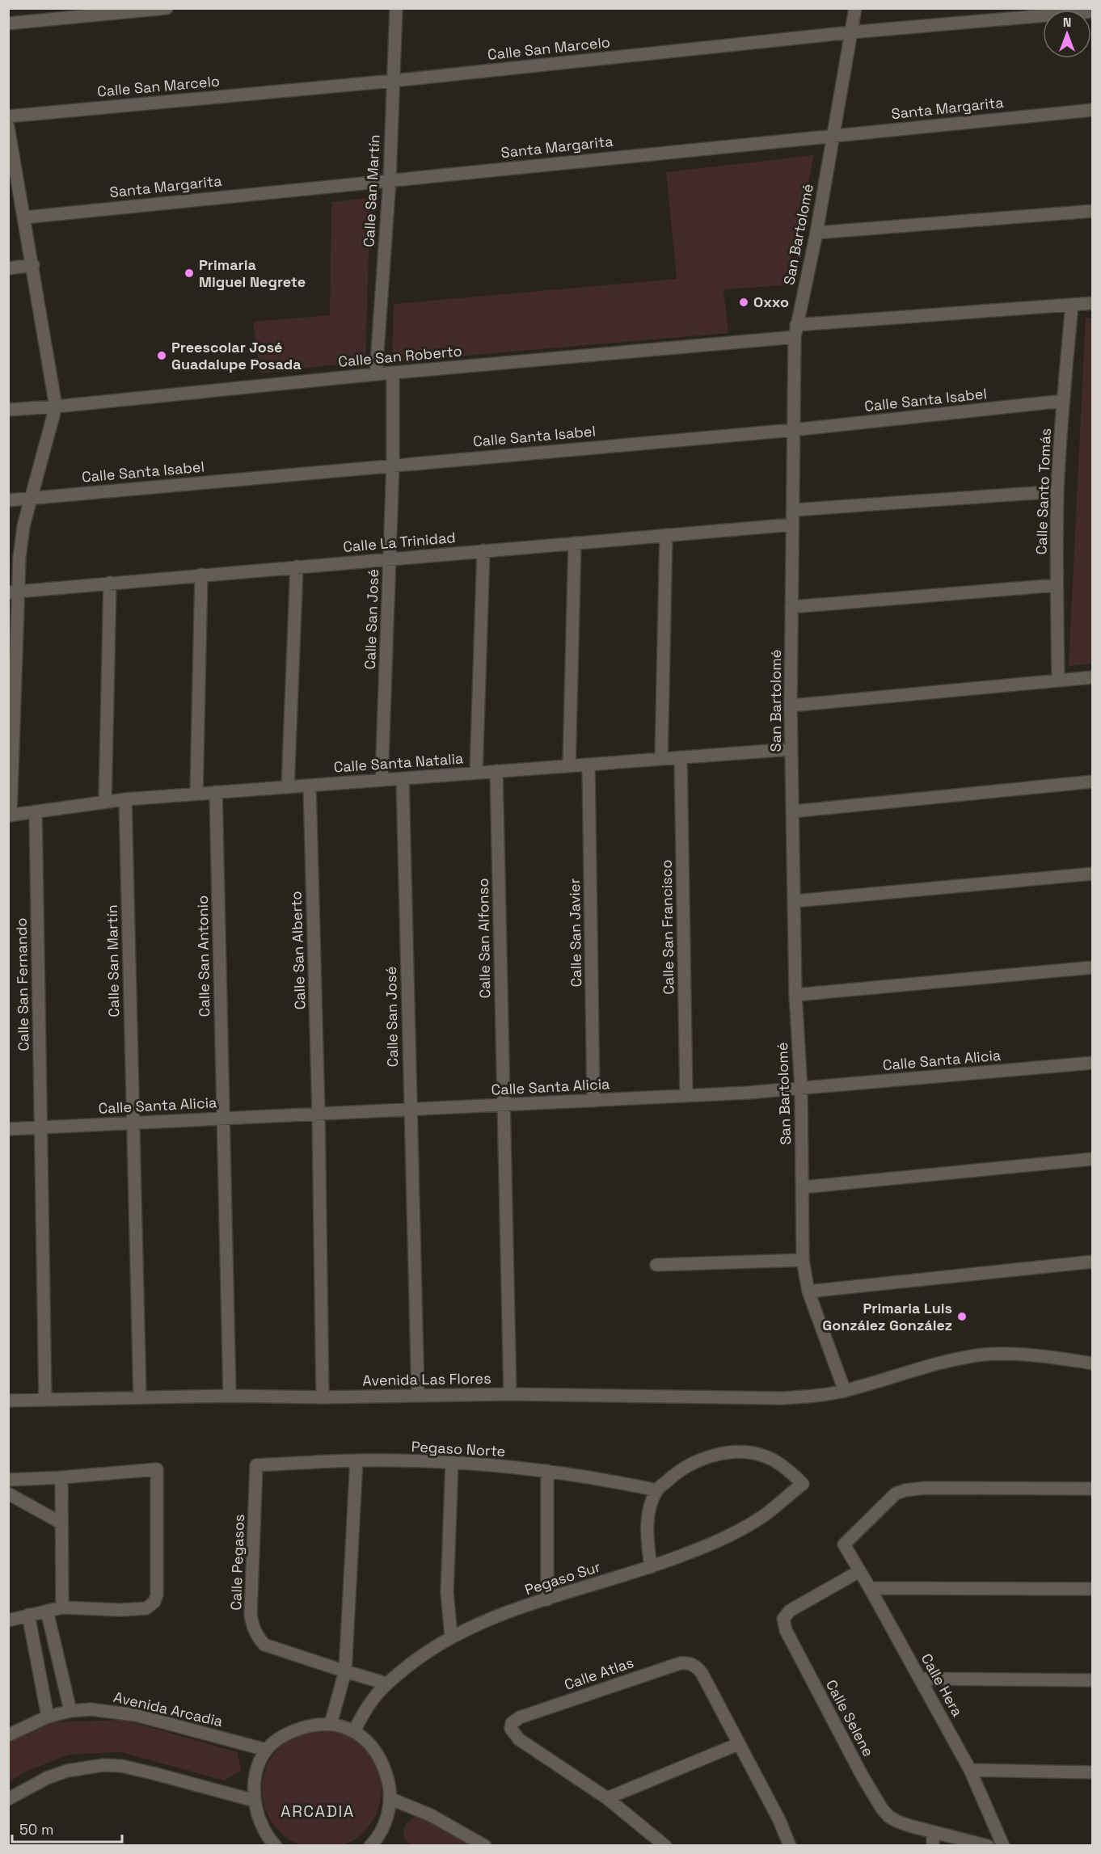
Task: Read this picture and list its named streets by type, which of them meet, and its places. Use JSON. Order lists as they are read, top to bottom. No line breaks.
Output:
{"streets":{"street":["Calle San Marcelo","Santa Margarita","Calle San Martín","San Bartolomé","Calle San Roberto","Calle Santa Isabel","Calle Santo Tomás","Calle La Trinidad","Calle San José","Calle Santa Natalia","Calle San Francisco","Calle San Javier","Calle San Alfonso","Calle San Alberto","Calle San Antonio","Calle San Fernando","Calle Santa Alicia","Avenida Las Flores","Pegaso Norte","Calle Pegasos","Pegaso Sur","Calle Atlas","Calle Hera","Avenida Arcadia","Calle Selene"]},"crossings":[["Calle San Marcelo","Calle San Martín"],["Calle San Marcelo","San Bartolomé"],["Santa Margarita","Calle San Martín"],["Santa Margarita","San Bartolomé"],["Calle San Martín","Calle San Roberto"],["Calle San Martín","Calle Santa Natalia"],["Calle San Martín","Calle Santa Alicia"],["Calle San Martín","Avenida Las Flores"],["San Bartolomé","Calle San Roberto"],["San Bartolomé","Calle Santa Isabel"],["San Bartolomé","Calle La Trinidad"],["San Bartolomé","Calle Santa Natalia"],["San Bartolomé","Calle Santa Alicia"],["San Bartolomé","Avenida Las Flores"],["Calle San Roberto","Calle Santo Tomás"],["Calle San Roberto","Calle San José"],["Calle Santa Isabel","Calle Santo Tomás"],["Calle Santa Isabel","Calle San José"],["Calle La Trinidad","Calle San José"],["Calle San José","Calle Santa Natalia"],["Calle San José","Calle Santa Alicia"],["Calle San José","Avenida Las Flores"],["Calle Santa Natalia","Calle San Francisco"],["Calle Santa Natalia","Calle San Javier"],["Calle Santa Natalia","Calle San Alfonso"],["Calle Santa Natalia","Calle San Alberto"],["Calle Santa Natalia","Calle San Antonio"],["Calle Santa Natalia","Calle San Fernando"],["Calle San Francisco","Calle Santa Alicia"],["Calle San Javier","Calle Santa Alicia"],["Calle San Alfonso","Calle Santa Alicia"],["Calle San Alfonso","Avenida Las Flores"],["Calle San Alberto","Calle Santa Alicia"],["Calle San Alberto","Avenida Las Flores"],["Calle San Antonio","Calle Santa Alicia"],["Calle San Antonio","Avenida Las Flores"],["Calle San Fernando","Calle Santa Alicia"],["Calle San Fernando","Avenida Las Flores"],["Pegaso Norte","Calle Pegasos"],["Pegaso Norte","Pegaso Sur"],["Calle Pegasos","Pegaso Sur"],["Calle Hera","Calle Selene"]],"districts":["ARCADIA"],"places":["Primaria Miguel Negrete","Oxxo","Preescolar José Guadalupe Posada","Primaria Luis González González"],"scale_bar":"50 m","north":"top"}
